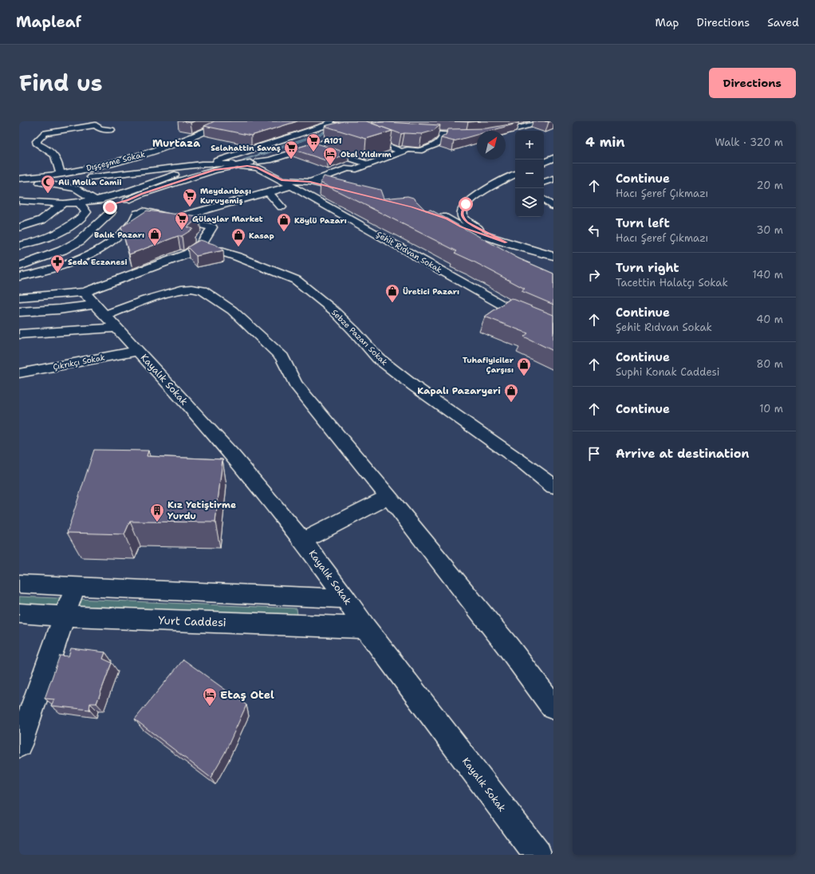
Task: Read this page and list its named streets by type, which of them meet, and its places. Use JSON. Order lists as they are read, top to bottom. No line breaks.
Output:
{"streets":{"street":["Dışçeşme Sokak","Şehit Rıdvan Sokak","Sebze Pazarı Sokak","Çıkrıkçı Sokak","Kayalık Sokak","Yurt Caddesi"]},"crossings":[["Çıkrıkçı Sokak","Kayalık Sokak"],["Kayalık Sokak","Yurt Caddesi"]],"districts":["Murtaza"],"places":{"supermarket":["A101","Selahattin Savaş","Meydanbaşı Kuruyemiş","Gülaylar Market"],"hotel":["Otel Yıldırım","Etaş Otel"],"mosque":["Ali Molla Camii"],"shop":["Köylü Pazarı","Balık Pazarı","Kasap","Üretici Pazarı","Tuhafiyiciler Çarşısı","Kapalı Pazaryeri"],"pharmacy":["Seda Eczanesi"],"building":["Kız Yetiştirme Yurdu"]},"north":"top right","page":{"header":"Mapleaf","nav":["Map","Directions","Saved"],"title":"Find us","buttons":"Directions","heading":["4 min","Walk · 320 m"],"map_buttons":["+","−"],"list":[["Continue","Hacı Şeref Çıkmazı","20 m"],["Turn left","Hacı Şeref Çıkmazı","30 m"],["Turn right","Tacettin Halatçı Sokak","140 m"],["Continue","Şehit Rıdvan Sokak","40 m"],["Continue","Suphi Konak Caddesi","80 m"],["Continue","10 m"],"Arrive at destination"]}}
